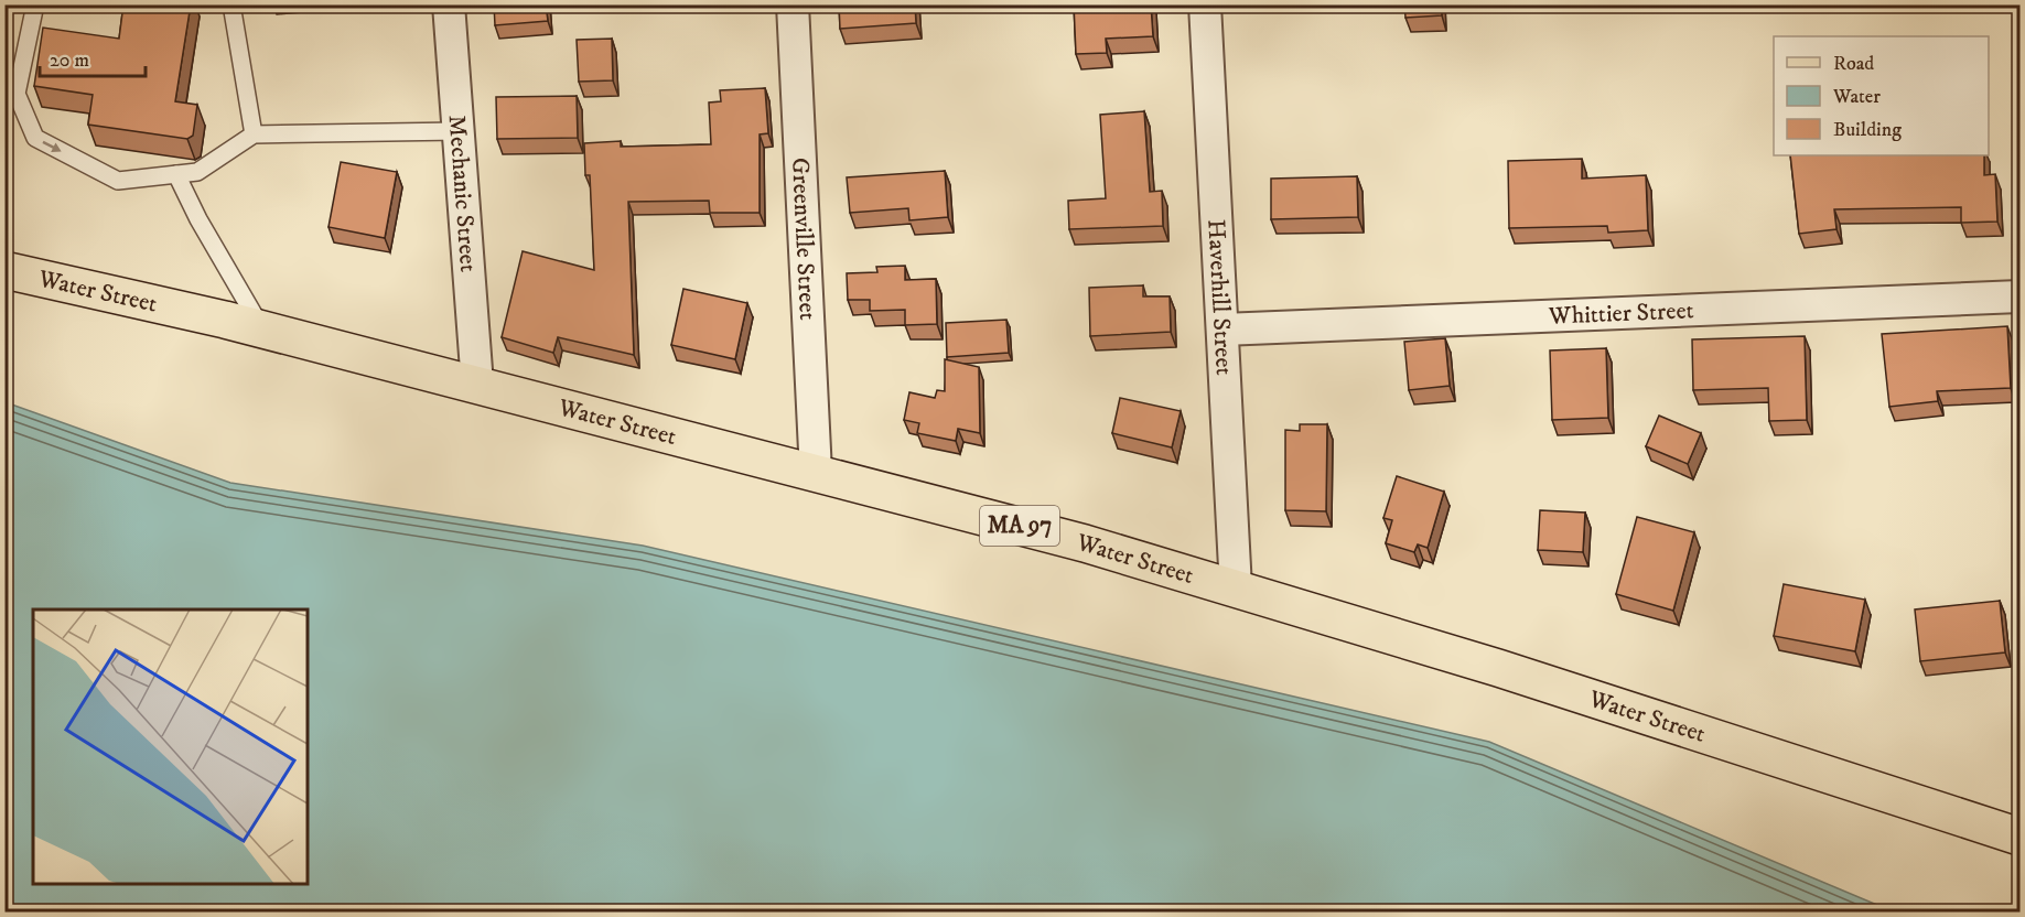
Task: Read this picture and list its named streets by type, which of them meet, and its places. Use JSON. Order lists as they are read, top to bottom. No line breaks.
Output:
{"streets":{"main road":["Water Street","MA 97"],"street":["Mechanic Street","Greenville Street","Haverhill Street","Whittier Street"]},"crossings":[["Mechanic Street","Water Street"],["Greenville Street","Water Street"],["Water Street","Haverhill Street"],["Haverhill Street","Whittier Street"]],"legend":["Road","Water","Building"],"scale_bar":"20 m"}
